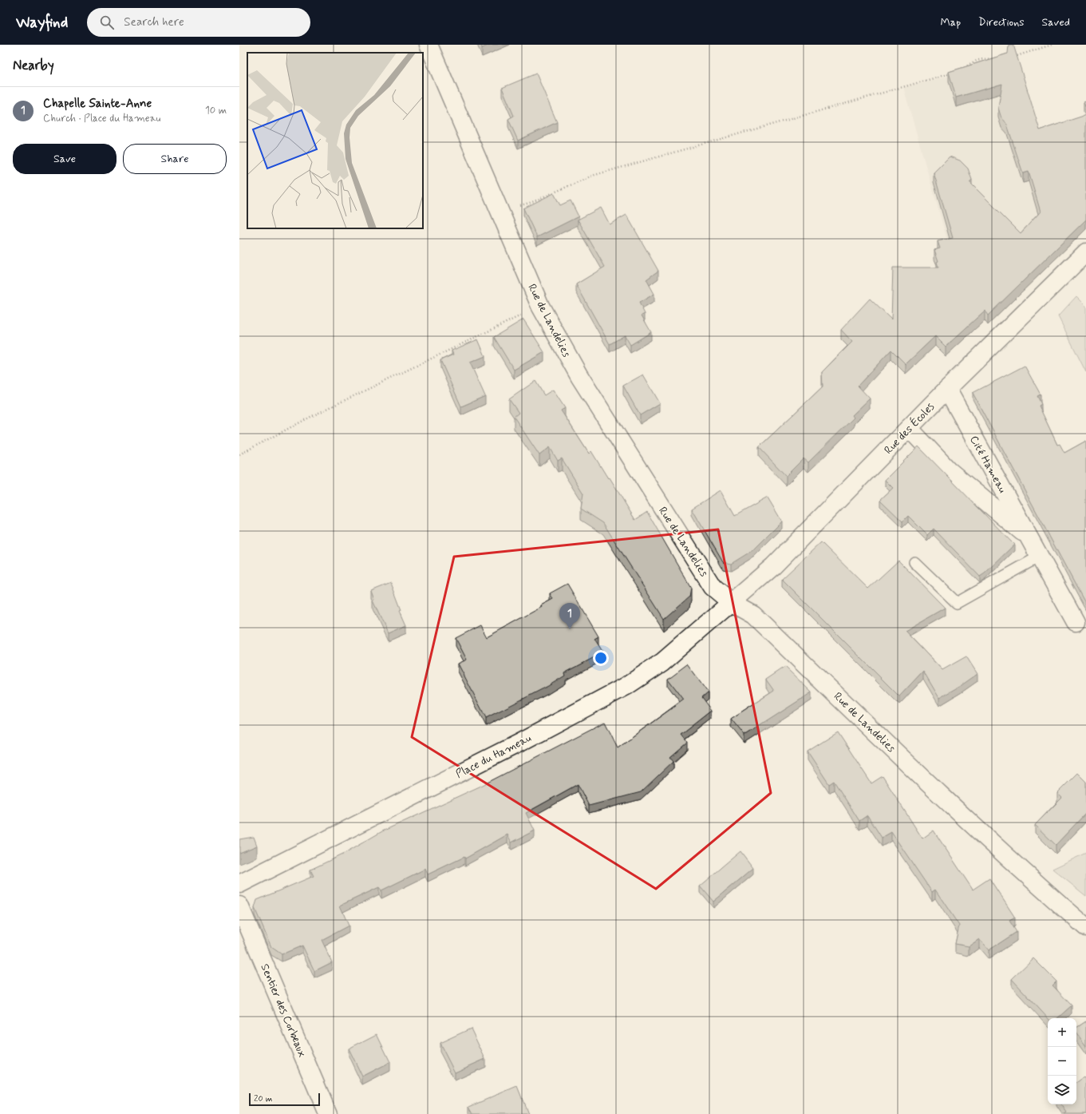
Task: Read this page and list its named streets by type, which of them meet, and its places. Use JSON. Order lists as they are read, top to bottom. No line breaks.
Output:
{"streets":{"street":["Rue de Landelies","Rue des Écoles","Cité Hameau","Place du Hameau","Sentier des Corbeaux"]},"crossings":[["Rue de Landelies","Rue des Écoles"],["Rue de Landelies","Place du Hameau"],["Rue des Écoles","Cité Hameau"],["Rue des Écoles","Place du Hameau"]],"scale_bar":"20 m","page":{"header":"Wayfind","search":"Search here","nav":["Map","Directions","Saved"],"heading":"Nearby","list":[{"mark":"1","name":"Chapelle Sainte-Anne","note":"Church · Place du Hameau","value":"10 m"}],"buttons":["Save","Share"],"pins":"1","map_buttons":["+","−"],"scale":"20 m"}}
